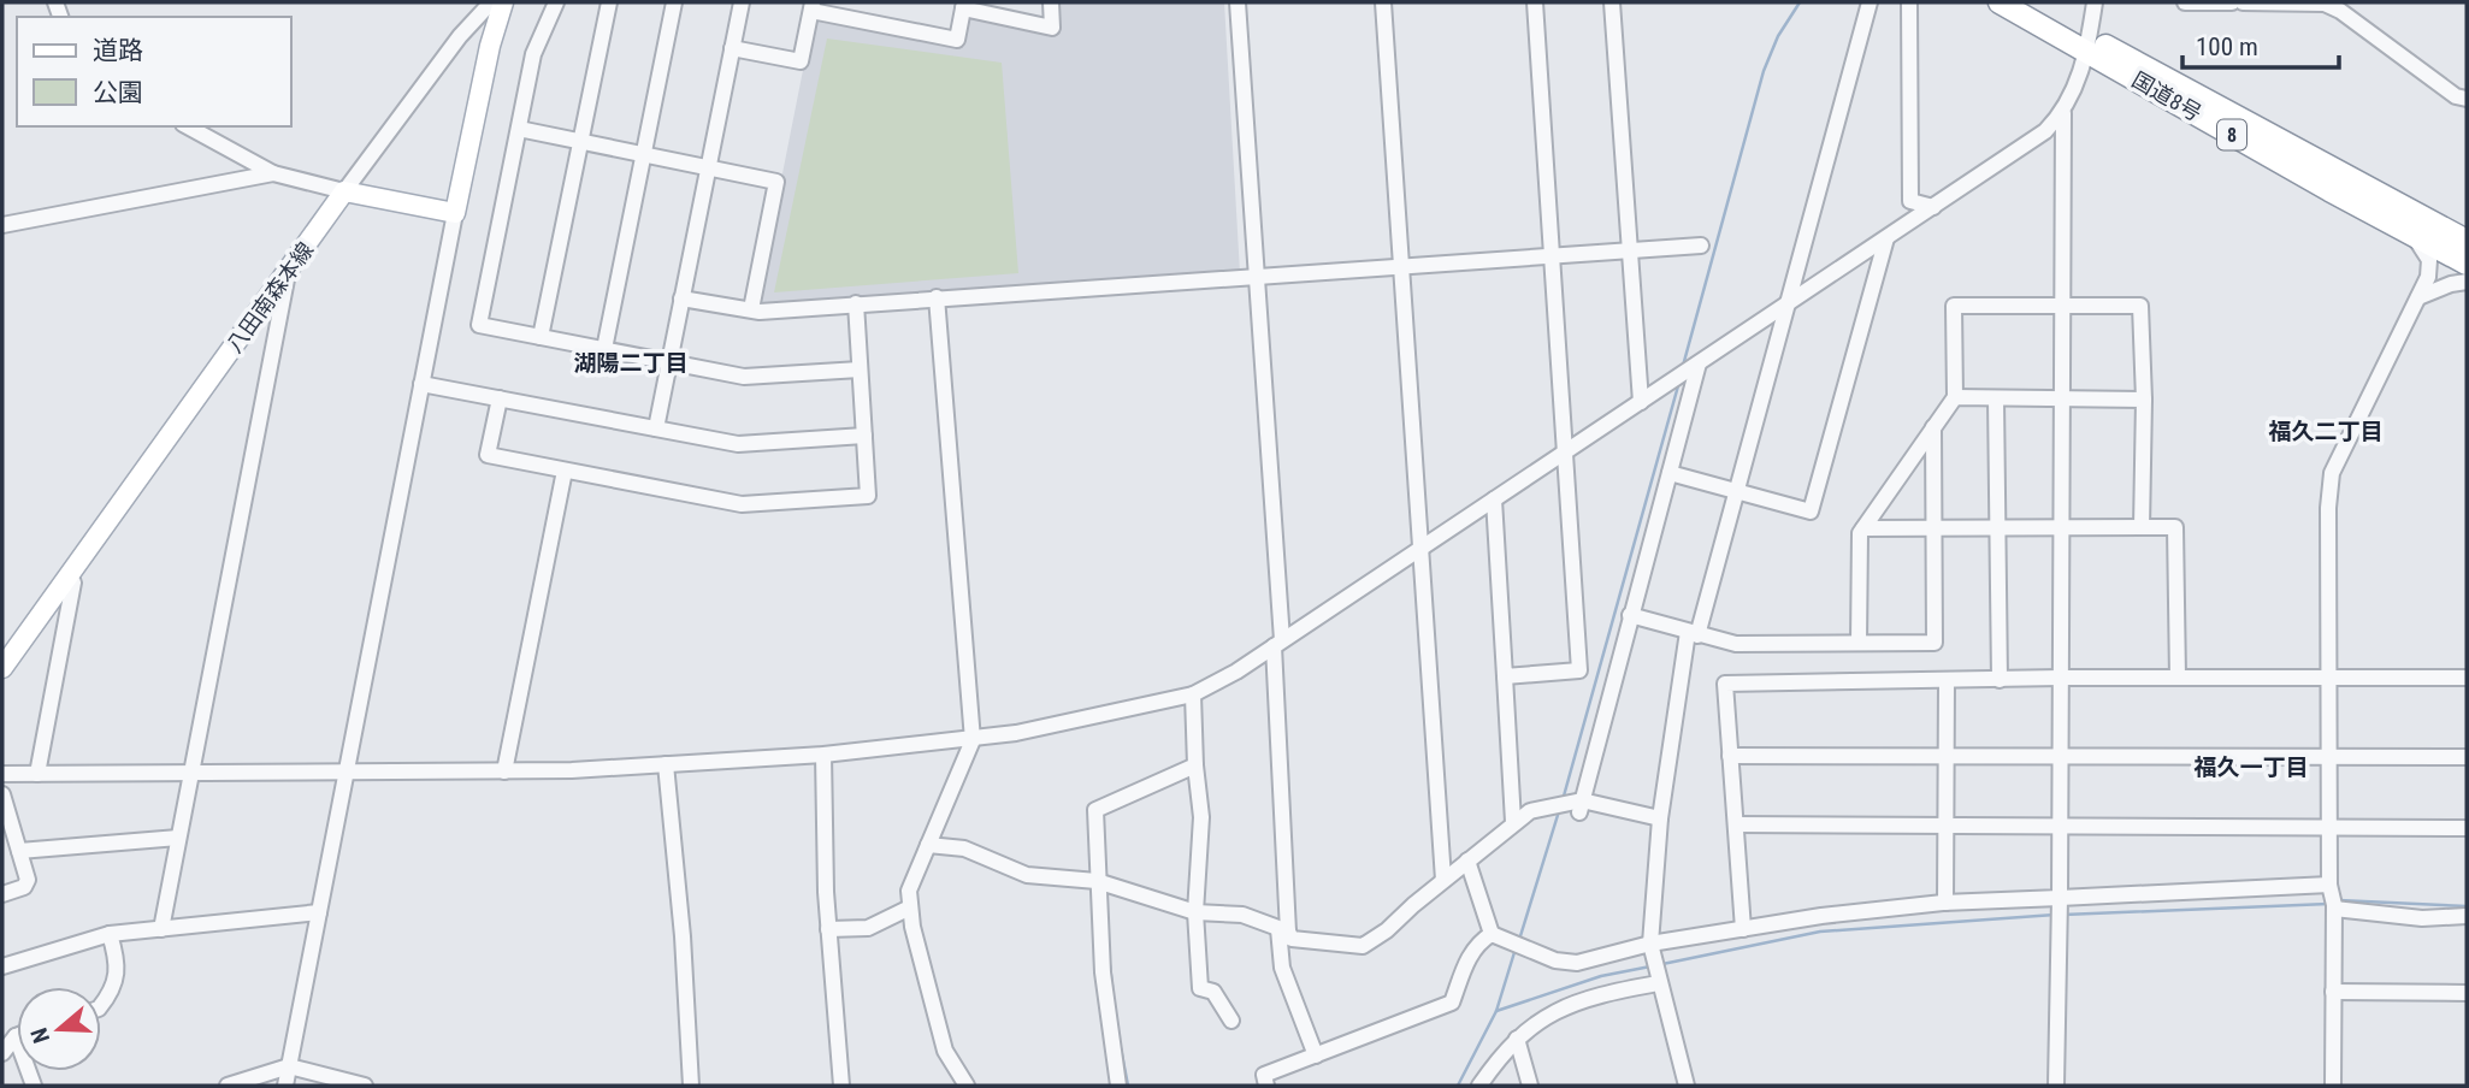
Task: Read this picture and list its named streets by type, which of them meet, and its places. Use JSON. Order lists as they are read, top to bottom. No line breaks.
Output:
{"streets":{"highway":["国道8号","8"],"main road":["八田南森本線"]},"districts":["湖陽二丁目","福久二丁目","福久一丁目"],"legend":["道路","公園"],"scale_bar":"100 m","north":"left"}
